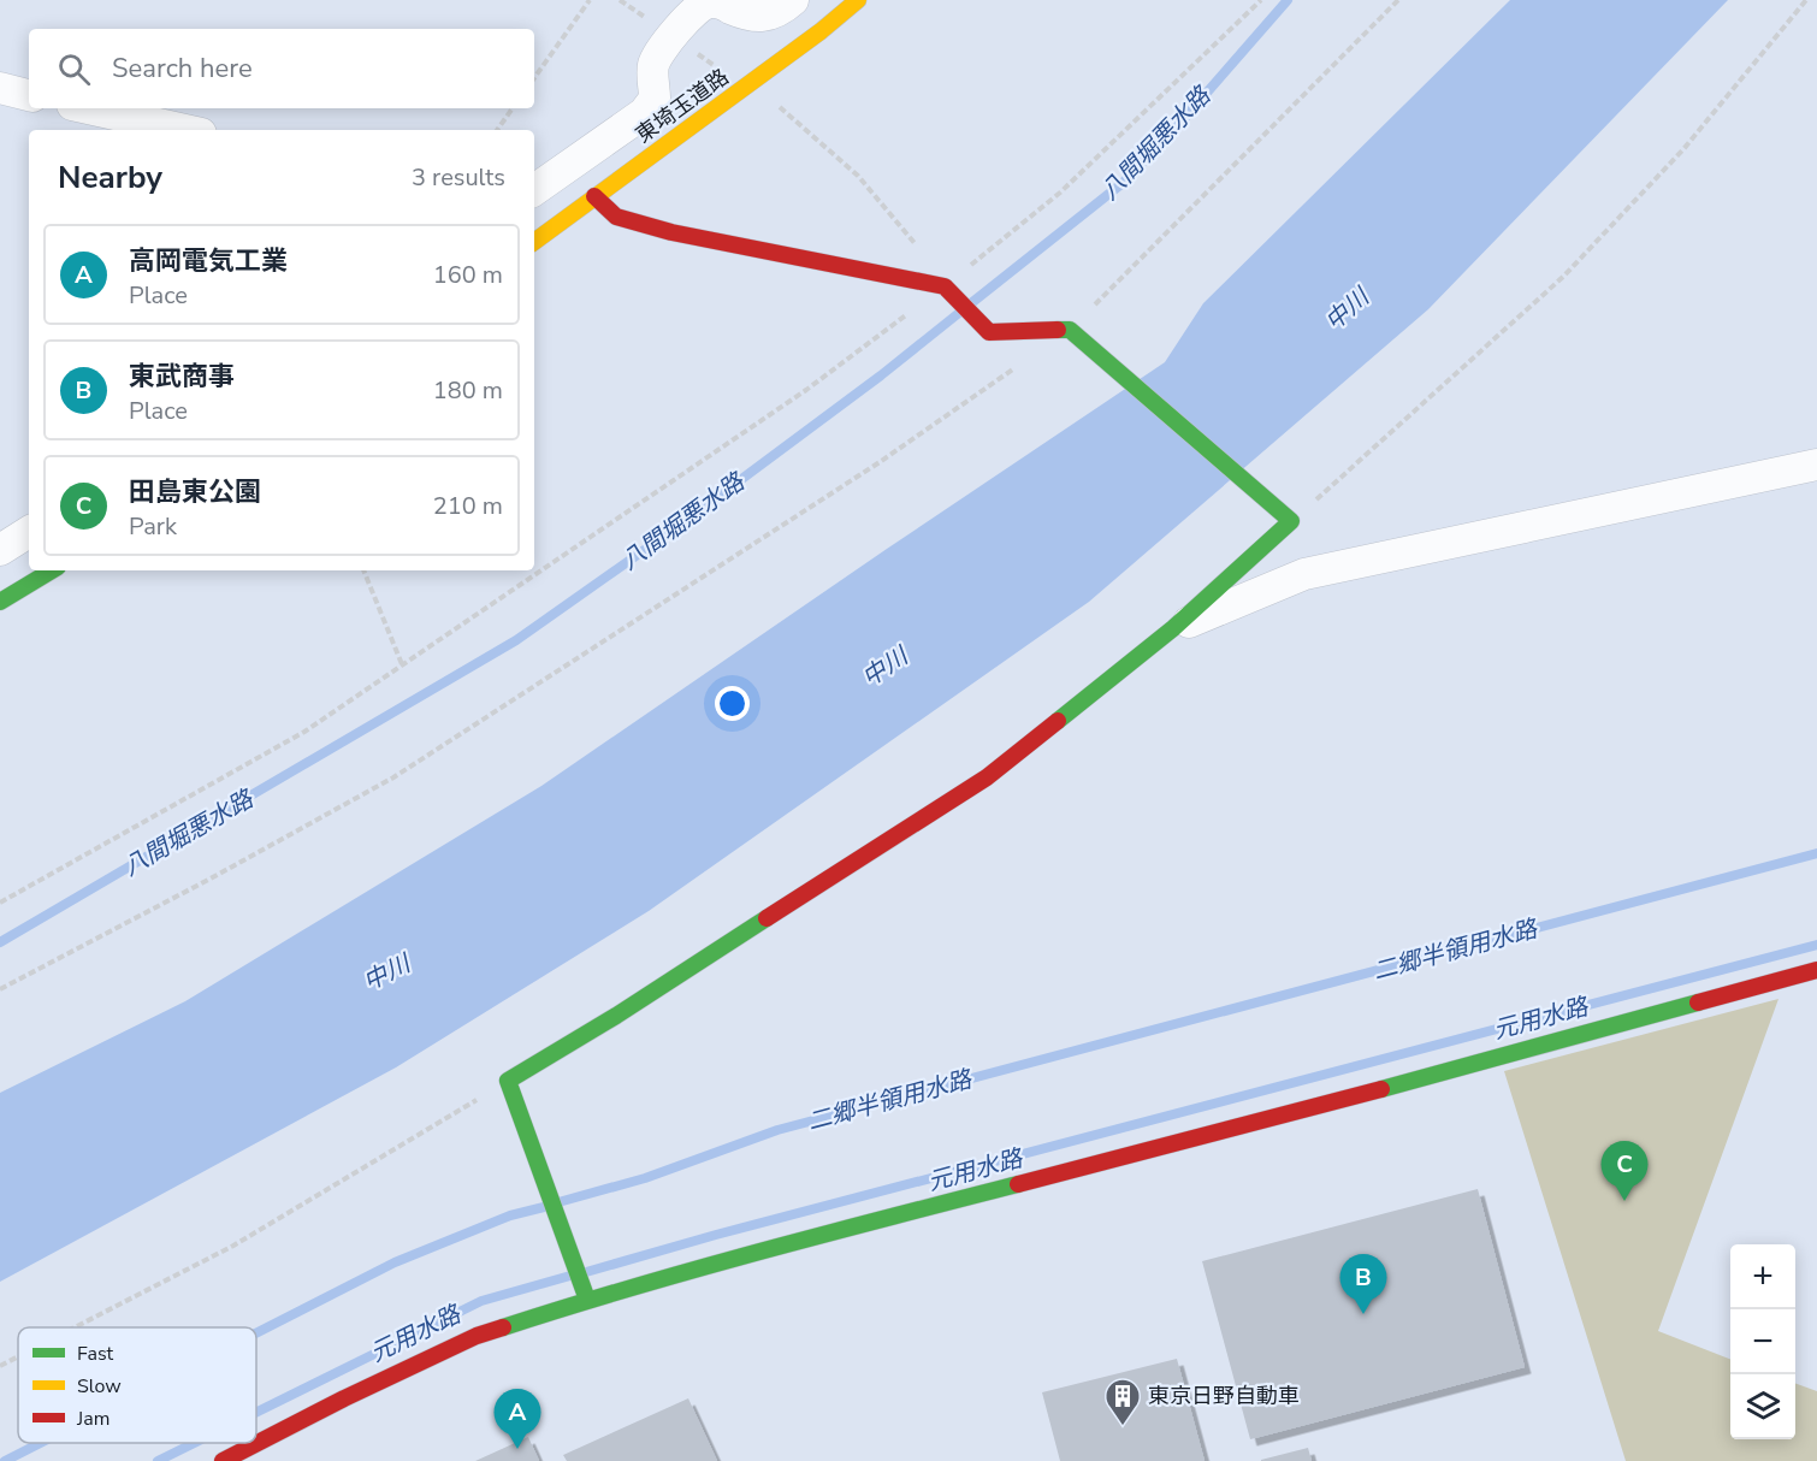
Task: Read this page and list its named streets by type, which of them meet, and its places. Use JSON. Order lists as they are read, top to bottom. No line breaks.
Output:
{"streets":{"main road":["東埼玉道路"]},"water":["八間堀悪水路","中川","二郷半領用水路","元用水路"],"places":{"building":["東京日野自動車"]},"legend":["Fast","Slow","Jam"],"page":{"search":"Search here","heading":["Nearby","3 results"],"list":[{"mark":"A","name":"高岡電気工業","note":"Place","value":"160 m"},{"mark":"B","name":"東武商事","note":"Place","value":"180 m"},{"mark":"C","name":"田島東公園","note":"Park","value":"210 m"}],"pins":["C","B","A"],"map_buttons":["+","−"]}}
